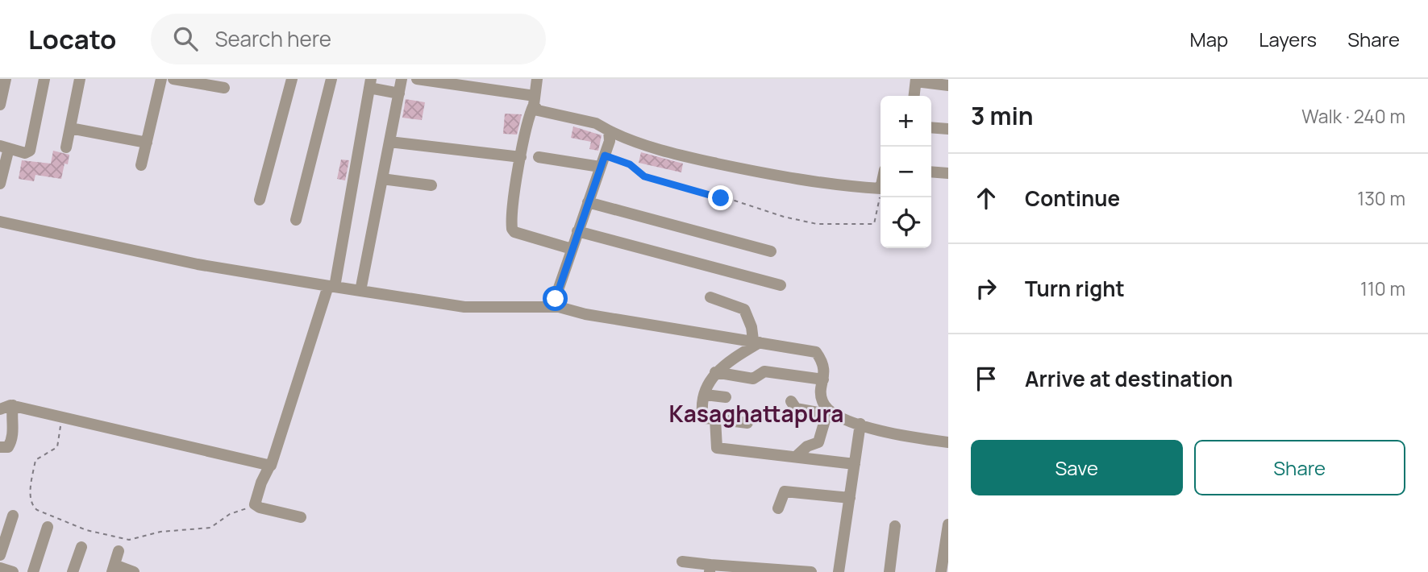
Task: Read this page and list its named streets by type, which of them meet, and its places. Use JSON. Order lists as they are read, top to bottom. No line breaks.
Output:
{"districts":["Kasaghattapura"],"page":{"header":"Locato","search":"Search here","nav":["Map","Layers","Share"],"heading":["3 min","Walk · 240 m"],"map_buttons":["+","−"],"list":[["Continue","130 m"],["Turn right","110 m"],"Arrive at destination"],"buttons":["Save","Share"]}}
